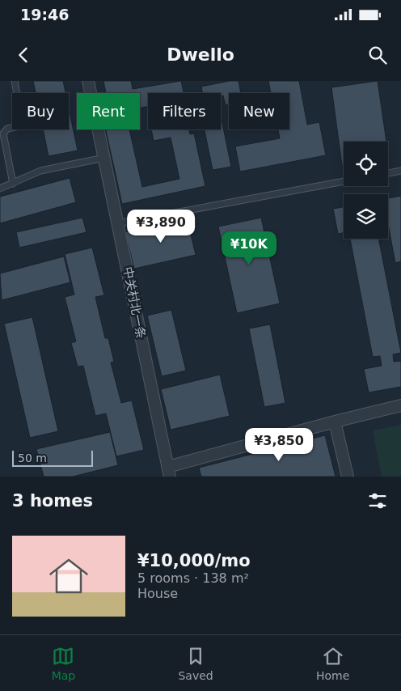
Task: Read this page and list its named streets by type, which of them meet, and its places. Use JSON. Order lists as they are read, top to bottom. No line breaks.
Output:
{"streets":{"street":["中关村北一条"]},"scale_bar":"50 m","page":{"status":"19:46","header":"Dwello","chip":["Buy","Rent","Filters","New"],"price":["¥3,890","¥10K","¥3,850"],"scale":"50 m","heading":"3 homes","list":[{"name":"¥10,000/mo","note":"5 rooms · 138 m² · House"}],"tabs":["Map","Saved","Home"]}}
